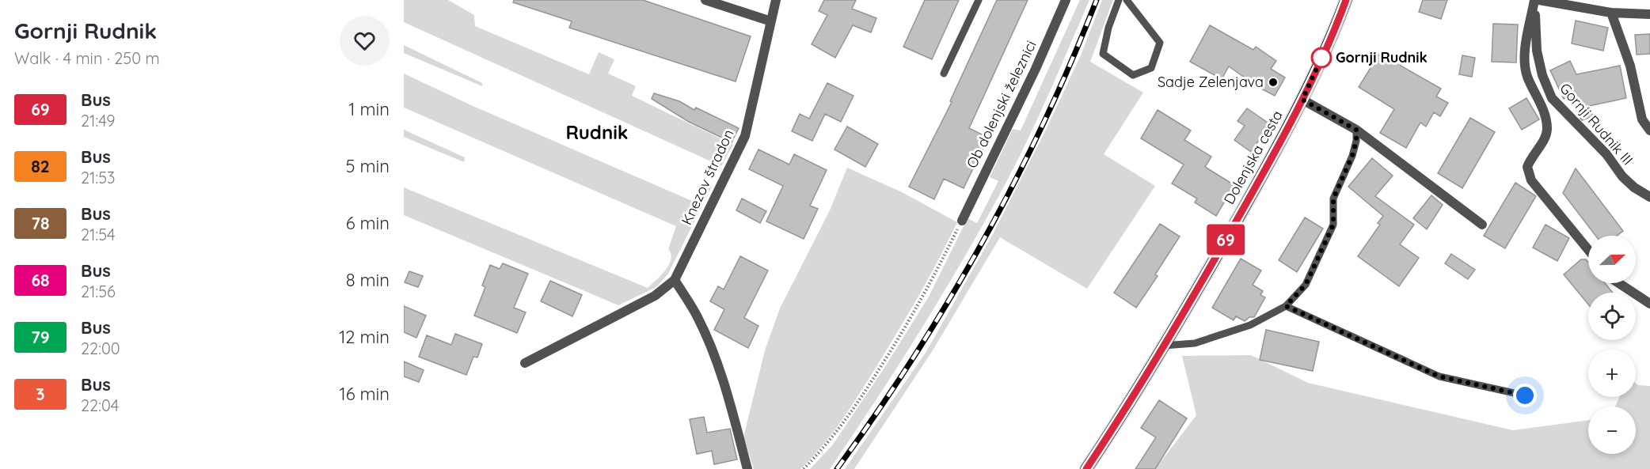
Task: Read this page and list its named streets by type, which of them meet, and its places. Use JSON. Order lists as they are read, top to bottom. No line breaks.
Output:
{"streets":{"main road":["Dolenjska cesta"],"street":["Ob dolenjski železnici","Gornji Rudnik III","Knezov štradon"]},"districts":["Rudnik"],"places":["Gornji Rudnik","Sadje Zelenjava"],"lines":["bus line 69"],"north":"right","page":{"heading":["Gornji Rudnik","Walk · 4 min · 250 m"],"on_map":"69","list":[{"mark":"69","name":"Bus","note":"21:49","value":"1 min"},{"mark":"82","name":"Bus","note":"21:53","value":"5 min"},{"mark":"78","name":"Bus","note":"21:54","value":"6 min"},{"mark":"68","name":"Bus","note":"21:56","value":"8 min"},{"mark":"79","name":"Bus","note":"22:00","value":"12 min"},{"mark":"3","name":"Bus","note":"22:04","value":"16 min"}],"map_buttons":["+","−"]}}
